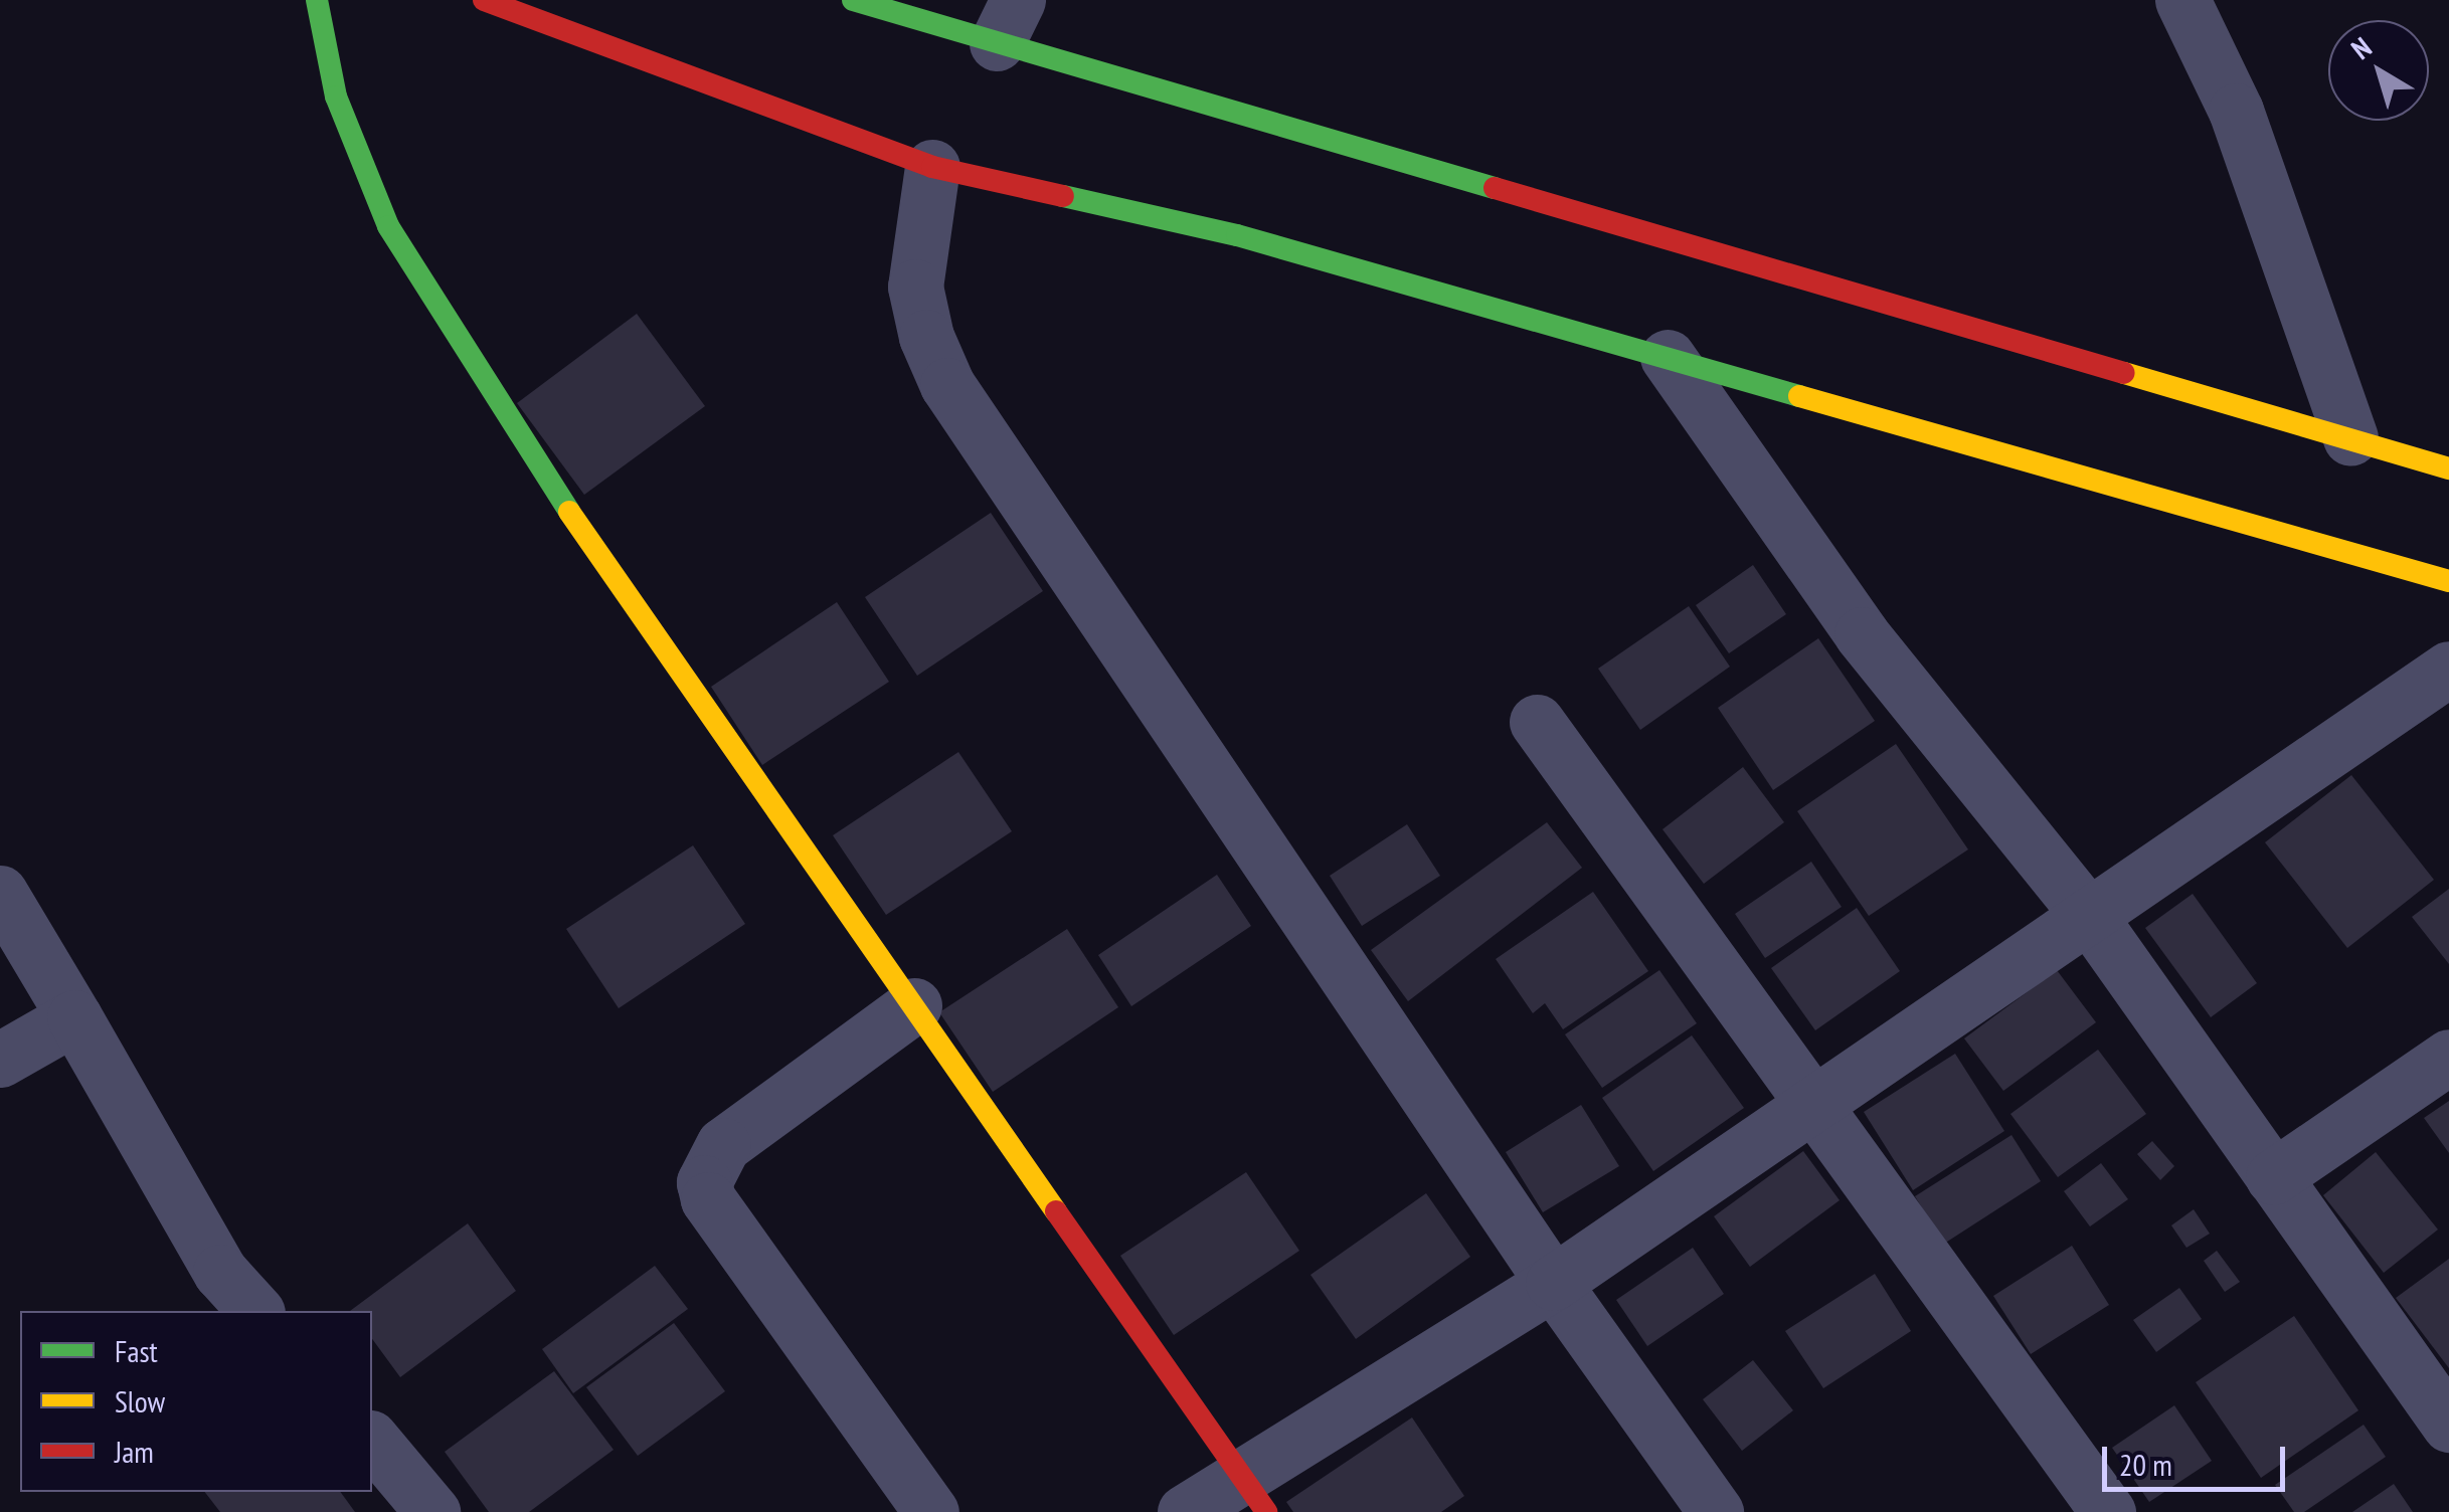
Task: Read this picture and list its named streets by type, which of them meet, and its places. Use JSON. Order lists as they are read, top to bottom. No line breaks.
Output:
{"legend":["Fast","Slow","Jam"],"scale_bar":"20 m","north":"top left"}
